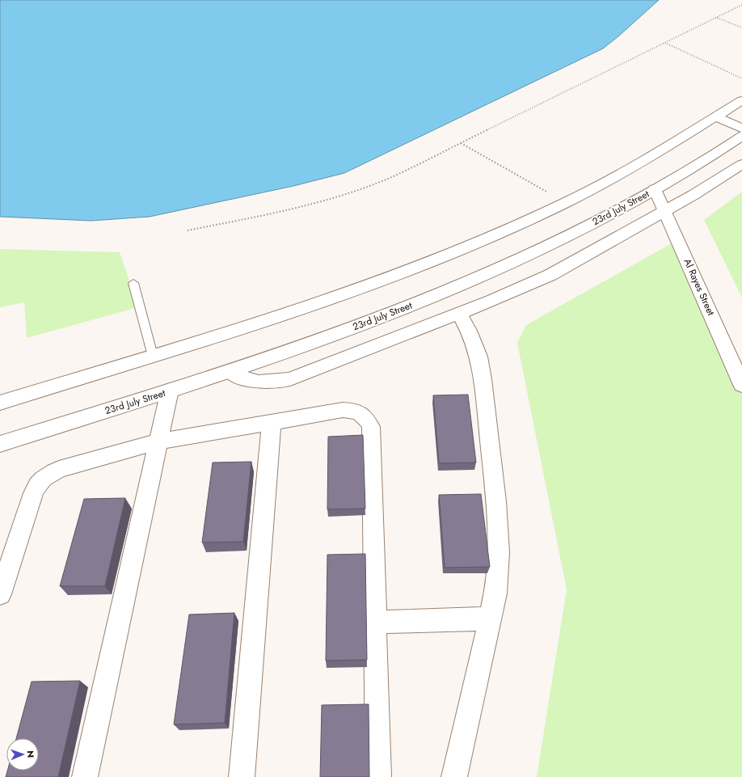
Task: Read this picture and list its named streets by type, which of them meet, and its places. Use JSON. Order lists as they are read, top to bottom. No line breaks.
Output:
{"streets":{"street":["23rd July Street","Al Rayes Street"]},"crossings":[["23rd July Street","Al Rayes Street"]],"north":"right"}
